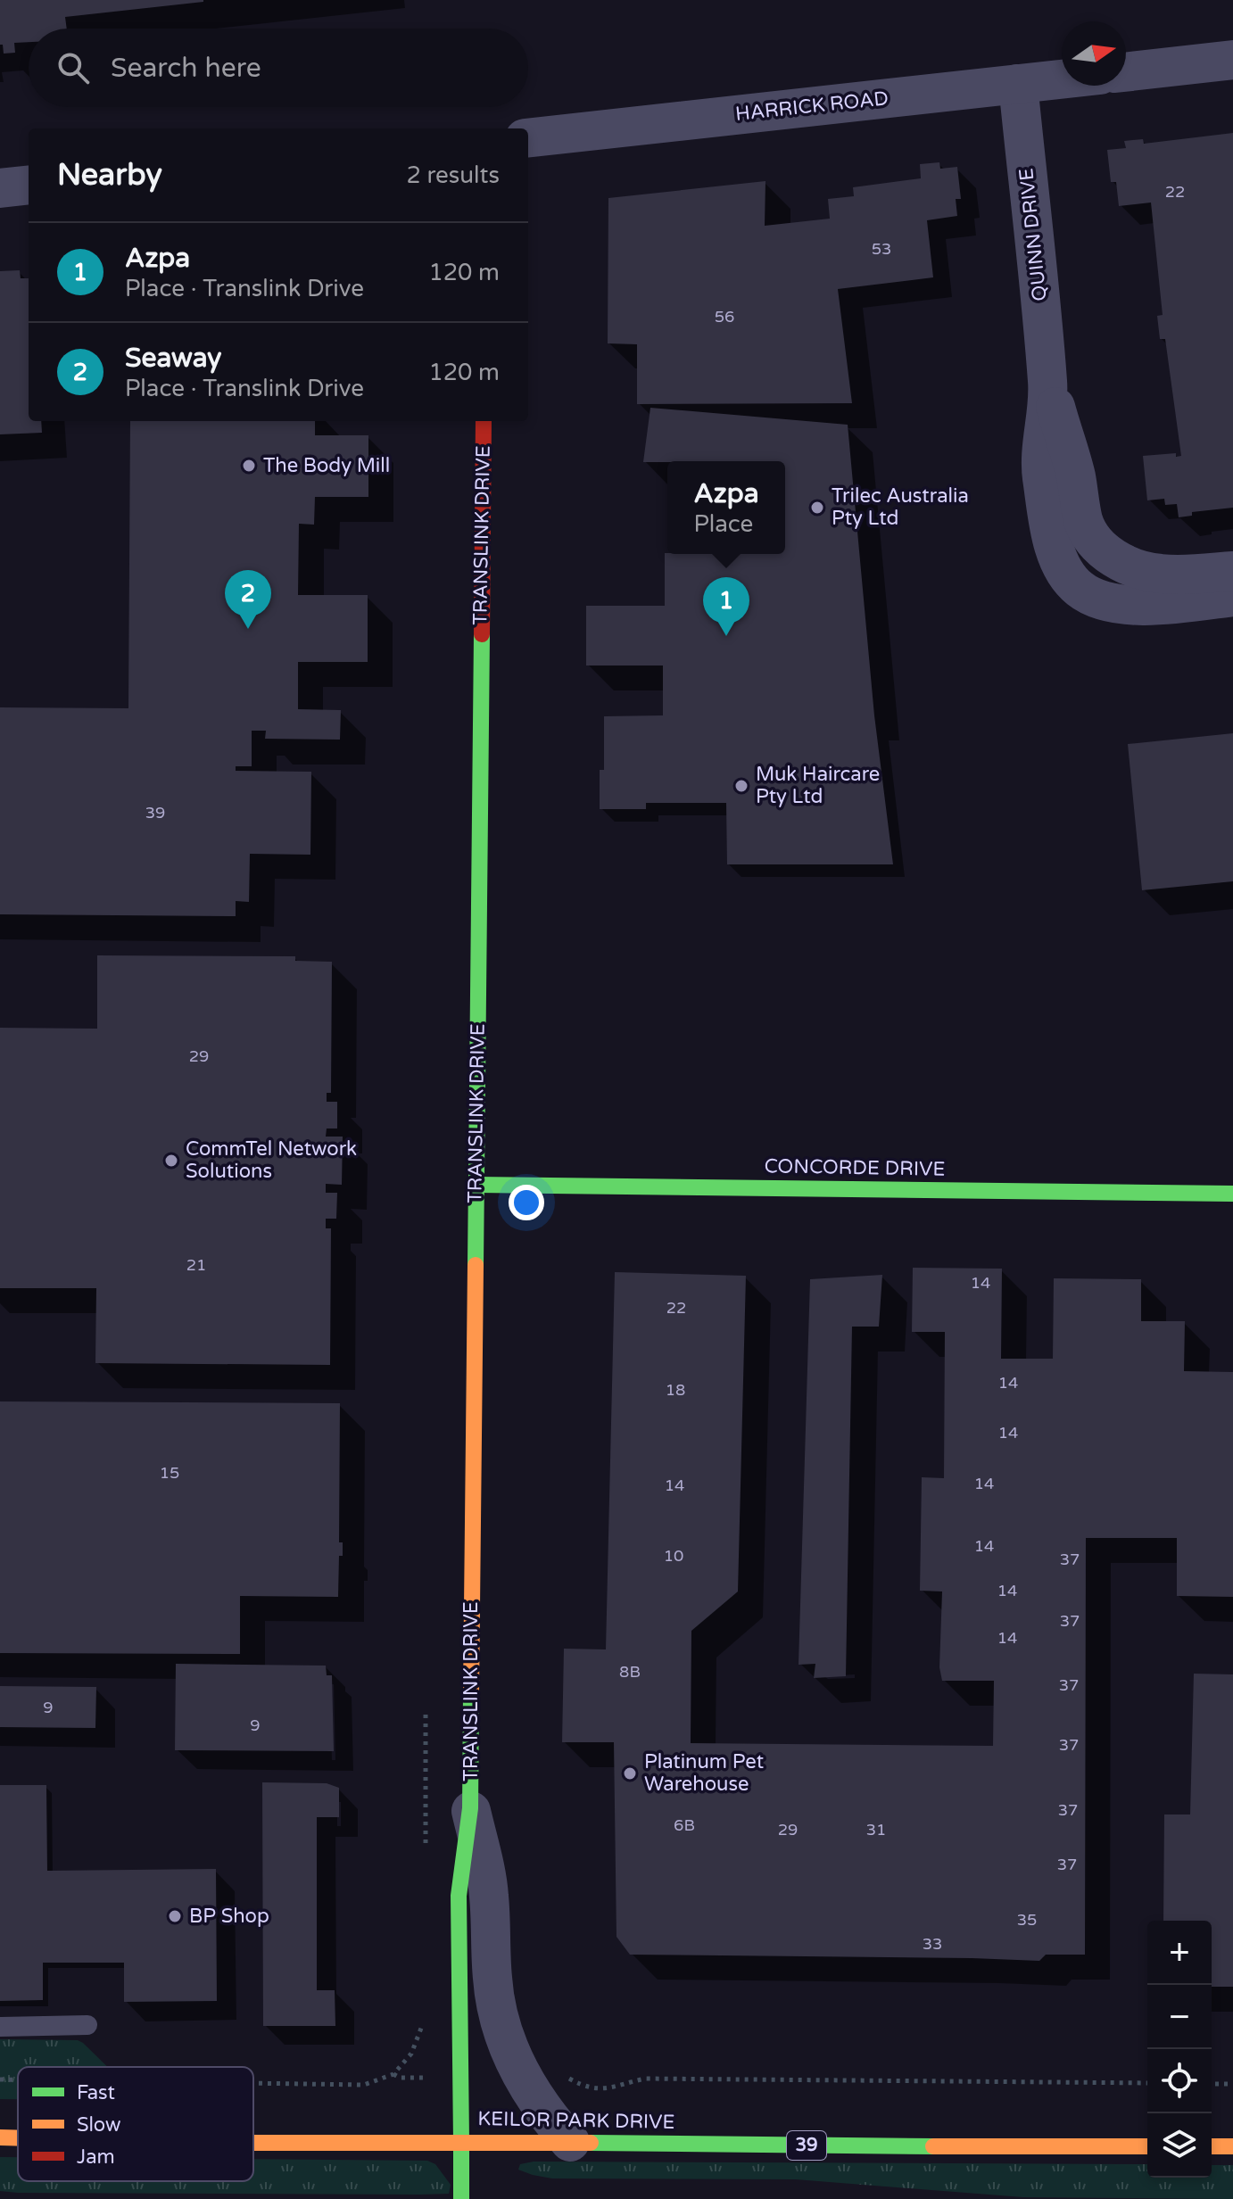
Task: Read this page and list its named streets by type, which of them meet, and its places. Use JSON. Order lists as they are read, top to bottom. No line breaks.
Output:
{"streets":{"street":["HARRICK ROAD","QUINN DRIVE","TRANSLINK DRIVE","CONCORDE DRIVE","KEILOR PARK DRIVE","39"]},"crossings":[["HARRICK ROAD","QUINN DRIVE"],["TRANSLINK DRIVE","CONCORDE DRIVE"],["TRANSLINK DRIVE","KEILOR PARK DRIVE"]],"places":["The Body Mill","Trilec Australia Pty Ltd","Muk Haircare Pty Ltd","CommTel Network Solutions","Platinum Pet Warehouse","BP Shop"],"house_numbers":["22","53","56","39","29","21","14","22","14","18","14","15","14","14","14","10","37","14","37","14","8B","37","9","9","37","37","6B","29","31","37","35","33"],"legend":["Fast","Slow","Jam"],"north":"right","page":{"search":"Search here","heading":["Nearby","2 results"],"list":[{"mark":"1","name":"Azpa","note":"Place · Translink Drive","value":"120 m"},{"mark":"2","name":"Seaway","note":"Place · Translink Drive","value":"120 m"}],"popup":["Azpa","Place"],"pins":["2","1"],"map_buttons":["+","−"]}}
